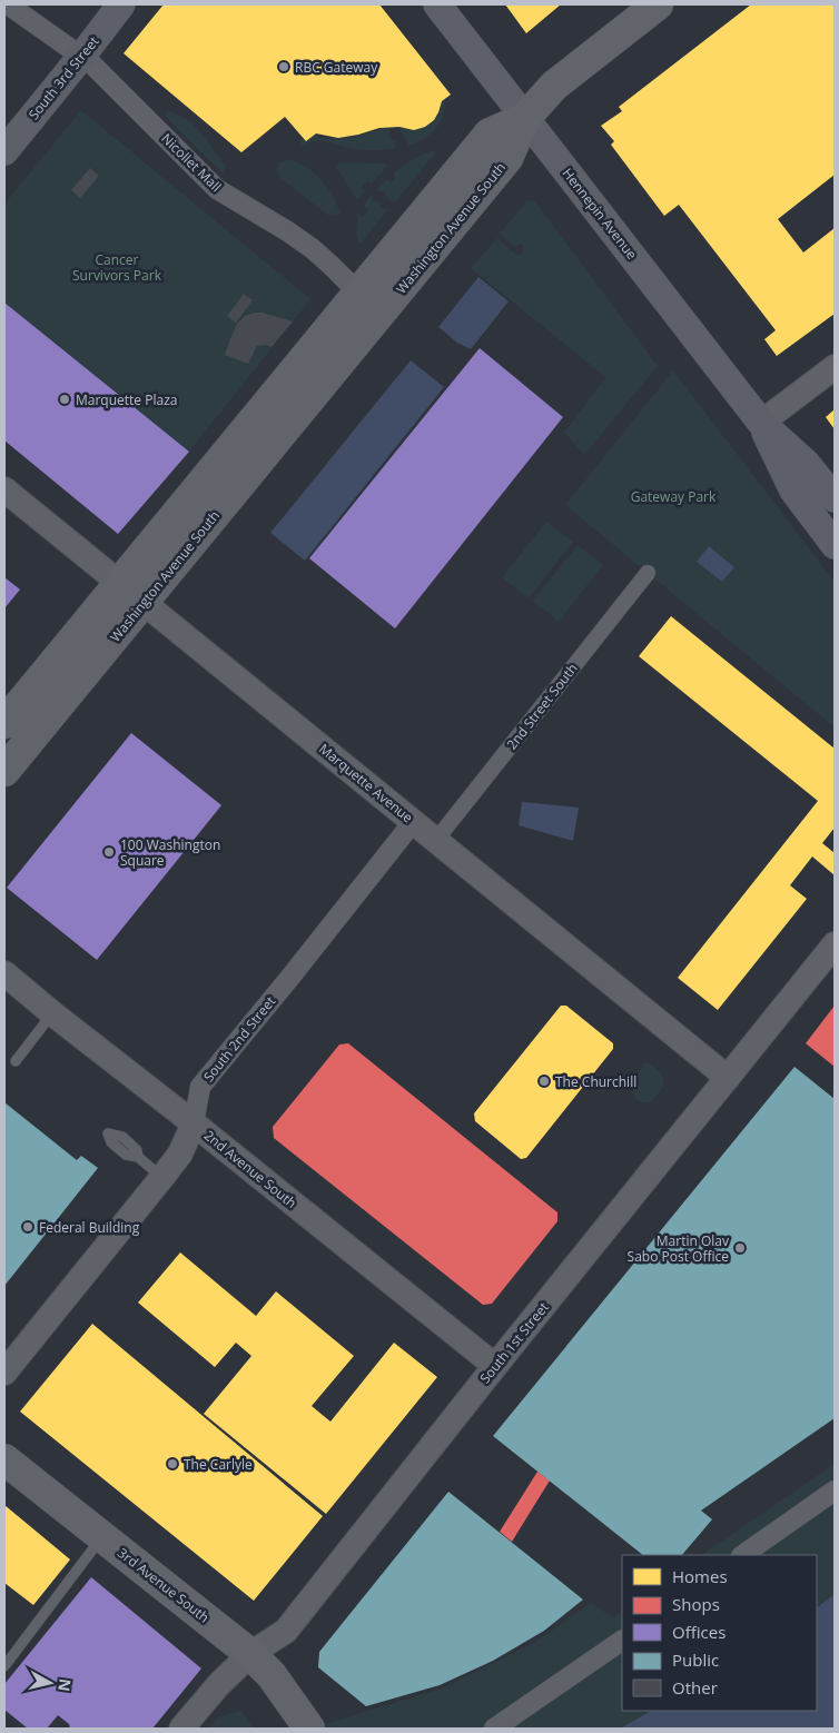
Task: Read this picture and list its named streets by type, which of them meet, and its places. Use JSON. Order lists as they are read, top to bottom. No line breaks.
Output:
{"streets":{"main road":["South 3rd Street","Hennepin Avenue","Washington Avenue South","3rd Avenue South"],"street":["Nicollet Mall","2nd Street South","Marquette Avenue","South 2nd Street","2nd Avenue South","South 1st Street"]},"crossings":[["South 3rd Street","Nicollet Mall"],["Nicollet Mall","Washington Avenue South"],["Hennepin Avenue","Washington Avenue South"],["Washington Avenue South","Marquette Avenue"],["2nd Street South","Marquette Avenue"],["Marquette Avenue","South 2nd Street"],["Marquette Avenue","South 1st Street"],["South 2nd Street","2nd Avenue South"],["2nd Avenue South","South 1st Street"],["South 1st Street","3rd Avenue South"]],"parks":["Cancer Survivors Park","Gateway Park"],"places":["RBC Gateway","Marquette Plaza","100 Washington Square","The Churchill","Federal Building","Martin Olav Sabo Post Office","The Carlyle"],"legend":["Homes","Shops","Offices","Public","Other"],"north":"right"}
